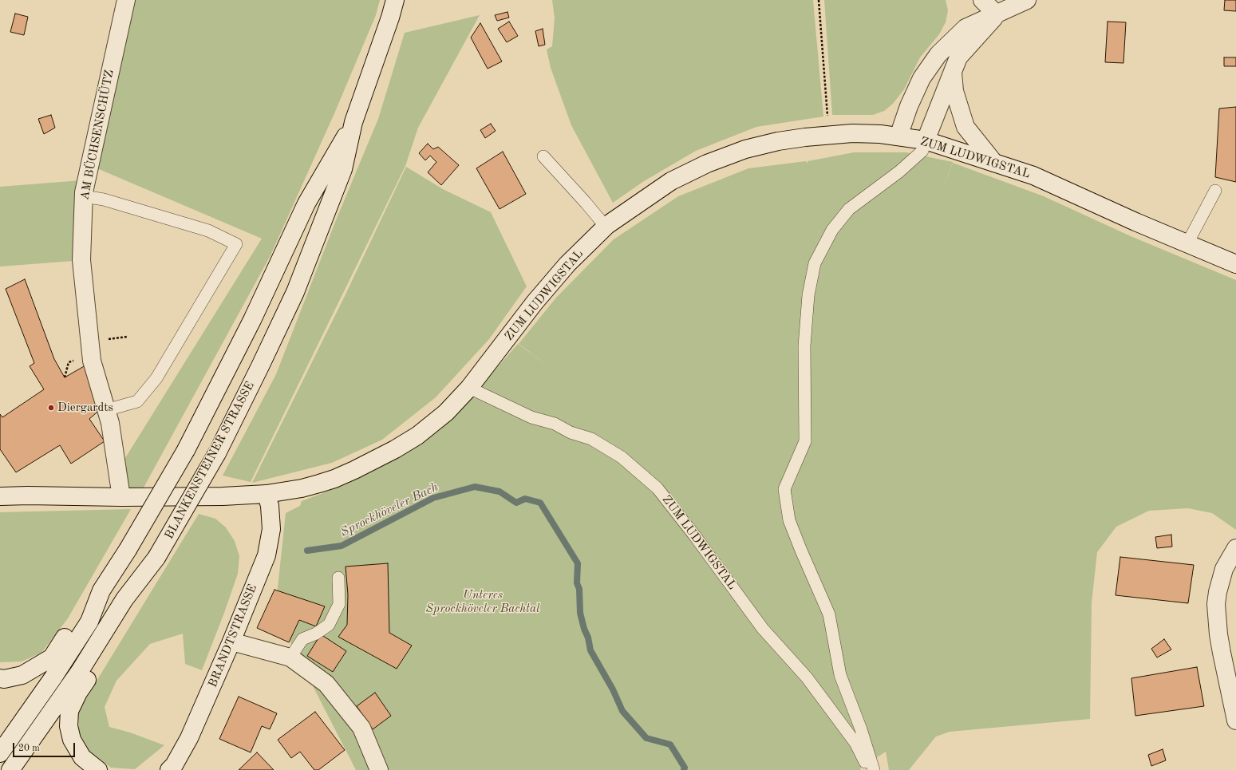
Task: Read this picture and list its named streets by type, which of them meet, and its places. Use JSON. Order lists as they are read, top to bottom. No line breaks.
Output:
{"streets":{"street":["AM BÜCHSENSCHÜTZ","ZUM LUDWIGSTAL","BLANKENSTEINER STRASSE","BRANDTSTRASSE"]},"crossings":[["AM BÜCHSENSCHÜTZ","ZUM LUDWIGSTAL"],["ZUM LUDWIGSTAL","BRANDTSTRASSE"]],"water":["Sprockhöveler Bach"],"parks":["Unteres Sprockhöveler Bachtal"],"places":["Diergardts"],"scale_bar":"20 m"}
